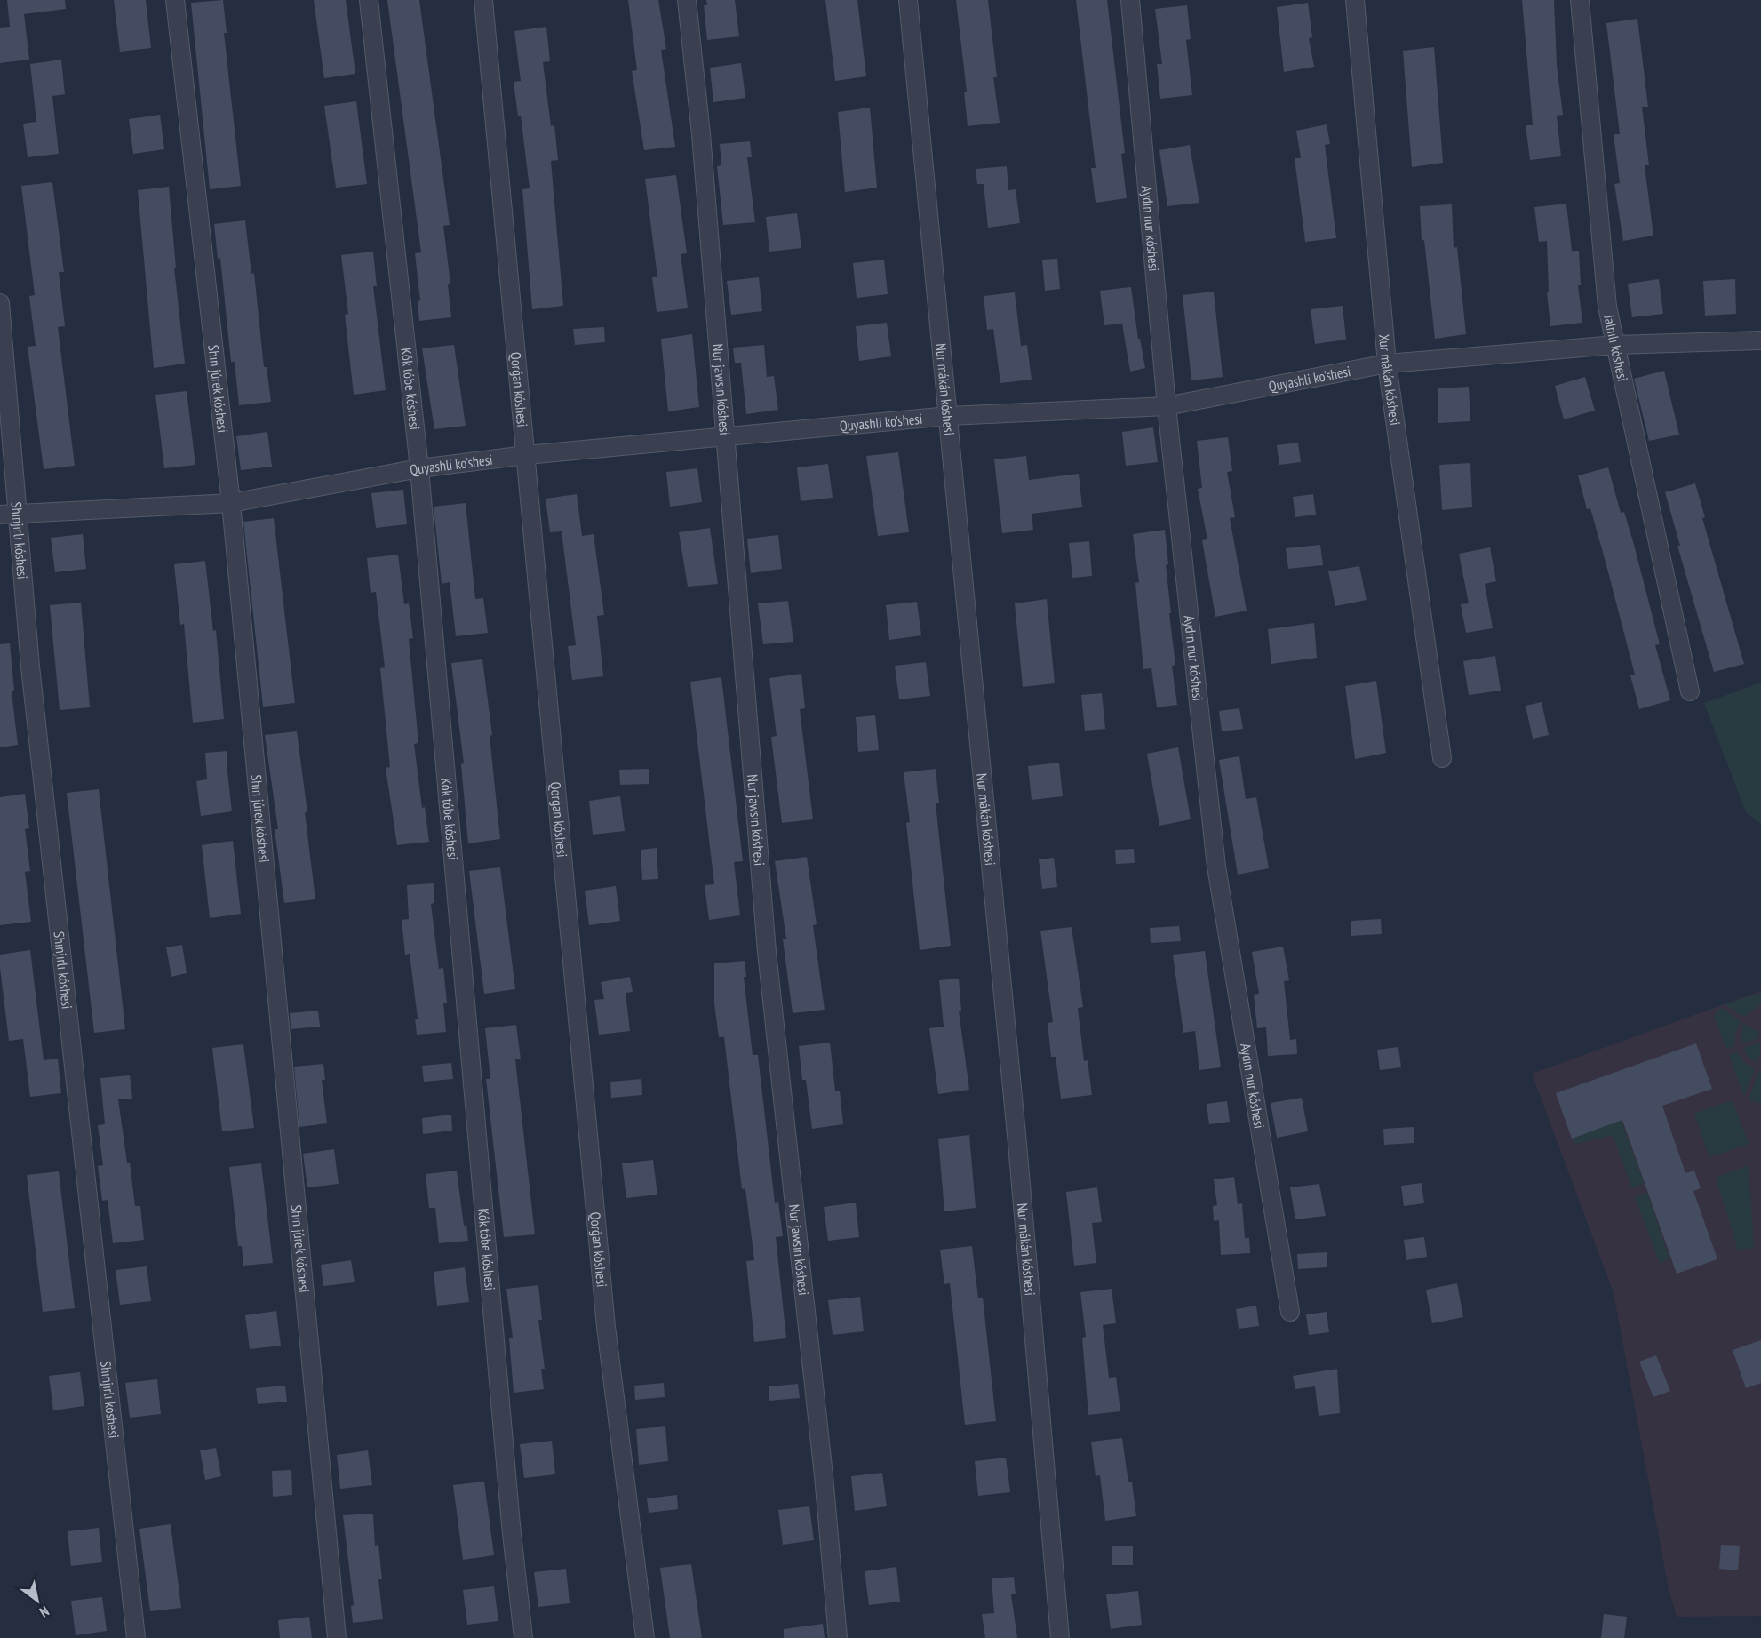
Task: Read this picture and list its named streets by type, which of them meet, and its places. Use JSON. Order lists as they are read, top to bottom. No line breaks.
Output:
{"streets":{"street":["Aydın nur kóshesi","Jalnılı kóshesi","Quyashli ko'shesi","Xur mákán kóshesi","Shın júrek kóshesi","Kók tóbe kóshesi","Nur mákán kóshesi","Qorǵan kóshesi","Nur jawsın kóshesi","Shınjırlı kóshesi"]},"crossings":[["Aydın nur kóshesi","Quyashli ko'shesi"],["Jalnılı kóshesi","Quyashli ko'shesi"],["Quyashli ko'shesi","Xur mákán kóshesi"],["Quyashli ko'shesi","Shın júrek kóshesi"],["Quyashli ko'shesi","Kók tóbe kóshesi"],["Quyashli ko'shesi","Nur mákán kóshesi"],["Quyashli ko'shesi","Qorǵan kóshesi"],["Quyashli ko'shesi","Nur jawsın kóshesi"],["Quyashli ko'shesi","Shınjırlı kóshesi"]],"north":"bottom right"}
